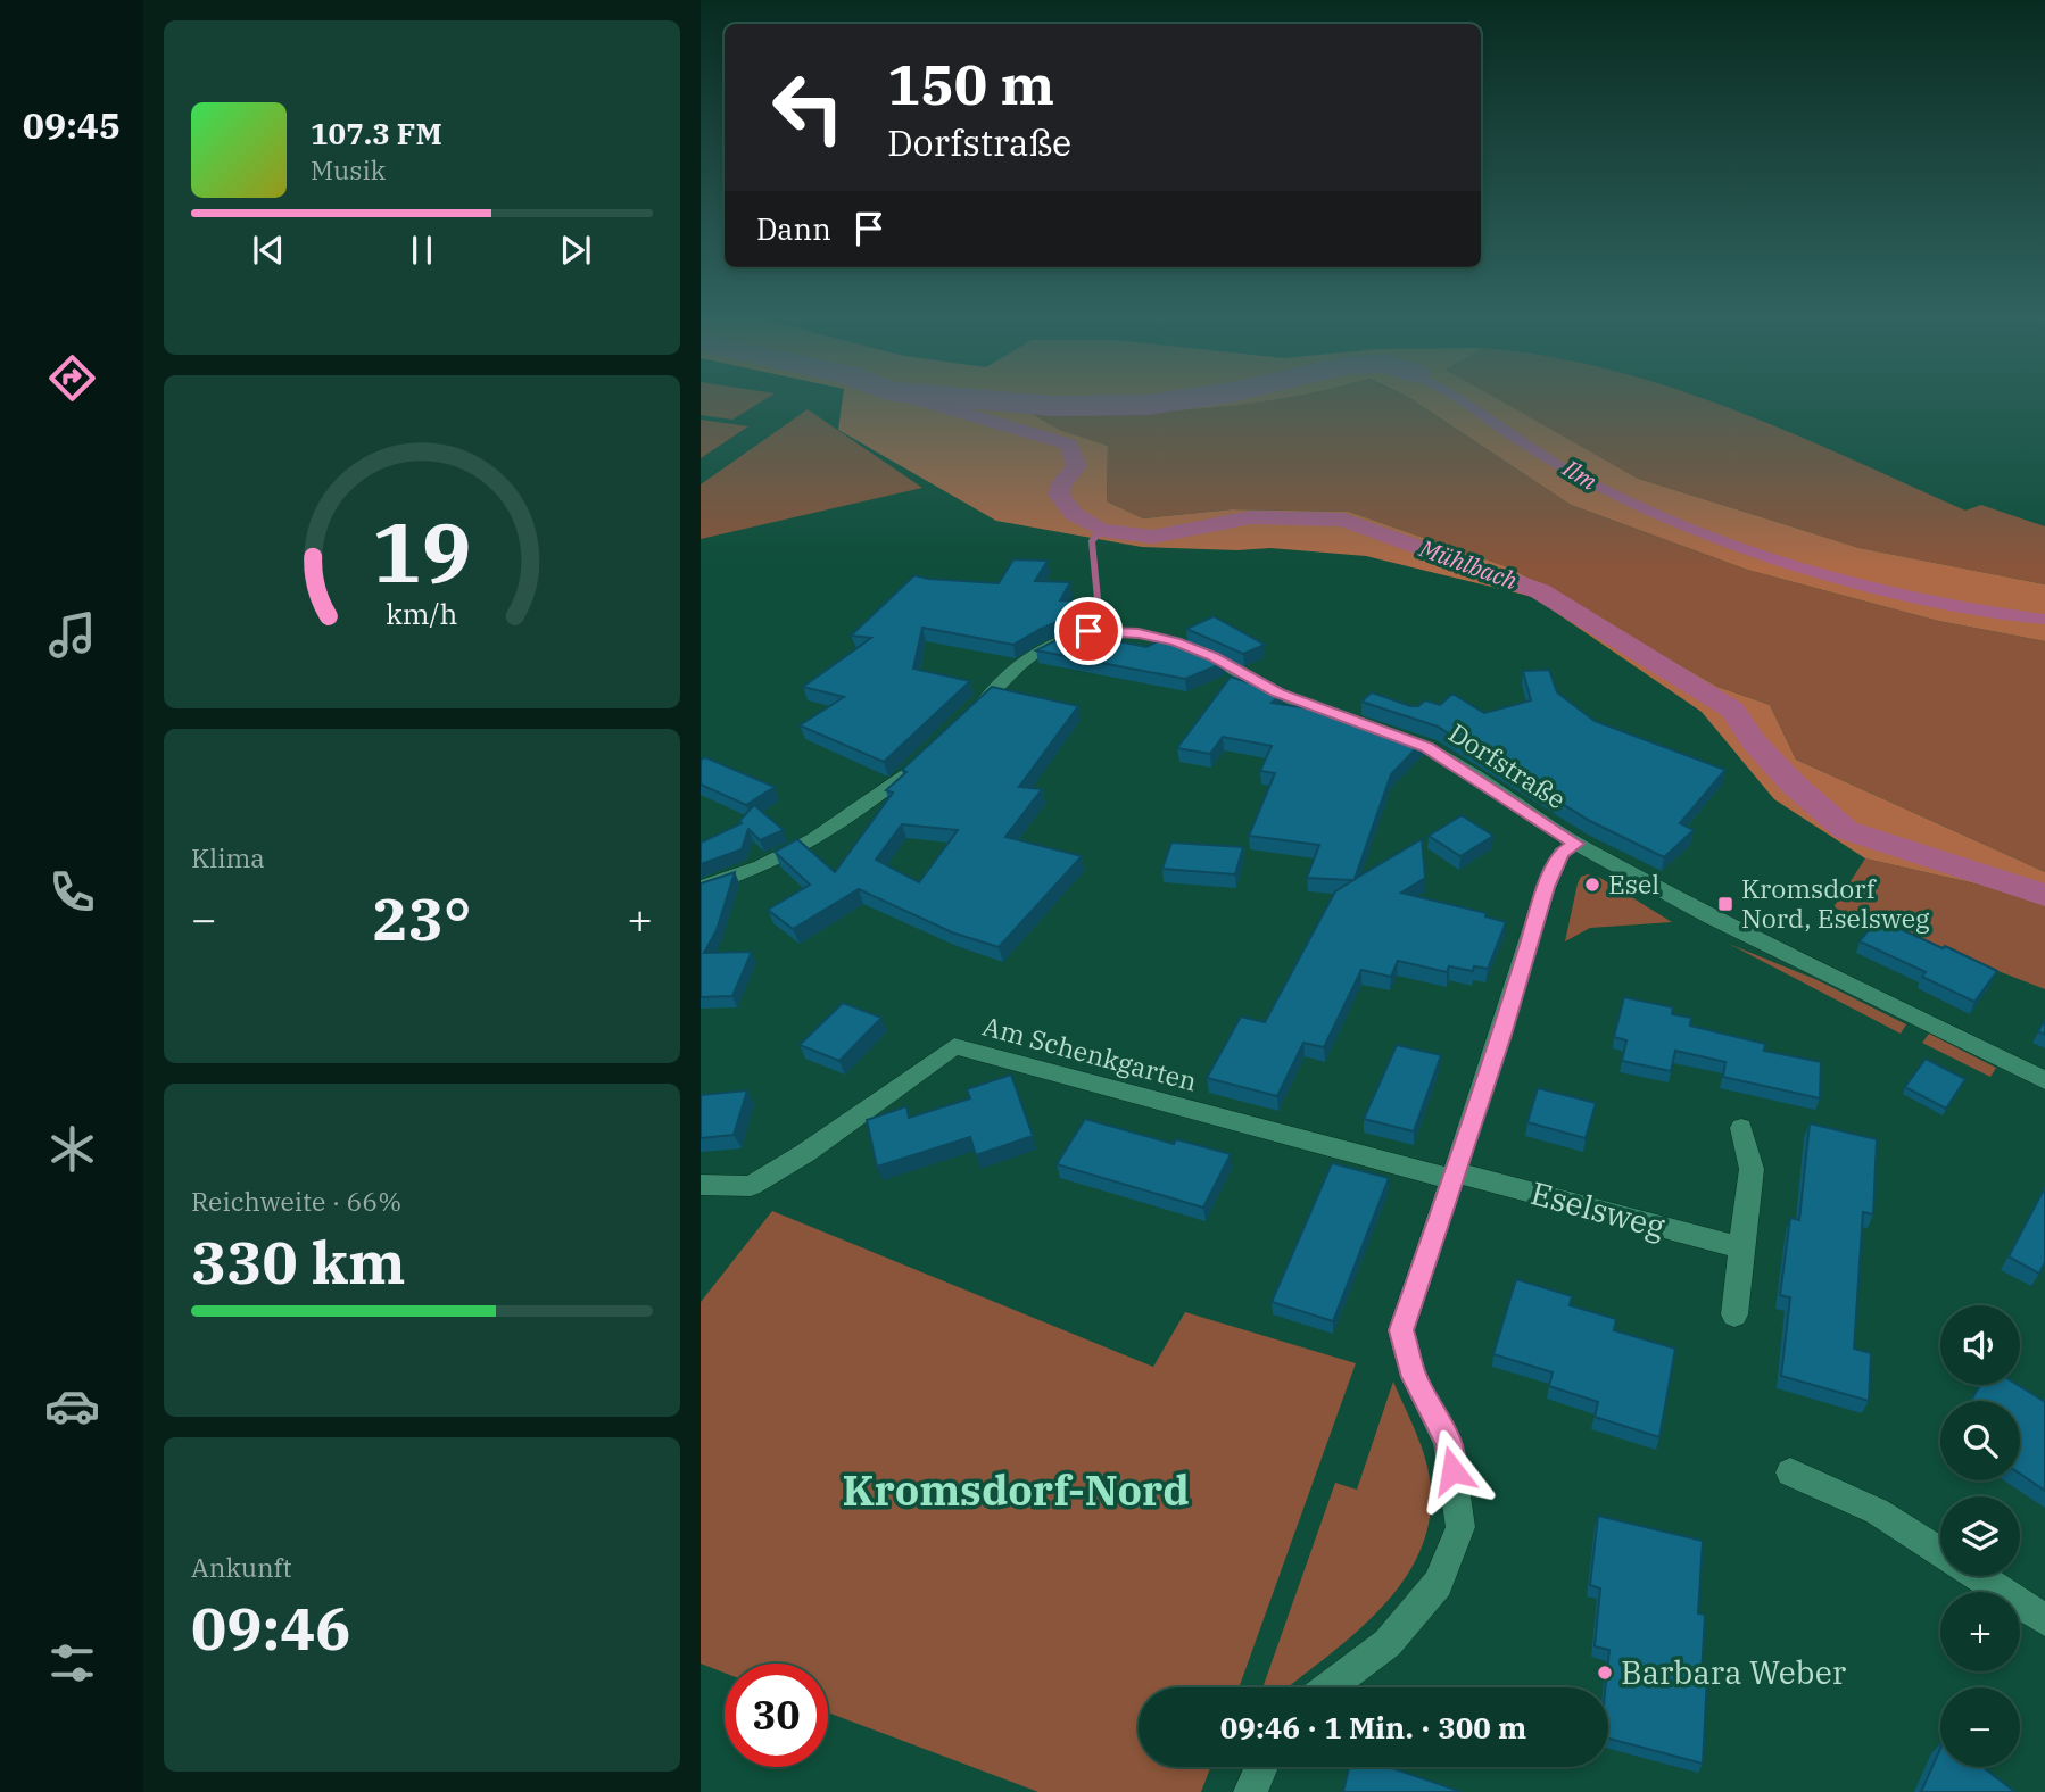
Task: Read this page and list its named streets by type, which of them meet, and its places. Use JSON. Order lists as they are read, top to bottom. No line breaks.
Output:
{"streets":{"street":["Dorfstraße","Am Schenkgarten","Eselsweg"]},"crossings":[["Am Schenkgarten","Eselsweg"]],"districts":["Kromsdorf-Nord"],"water":["Ilm","Mühlbach"],"places":{"other":["Esel","Barbara Weber"],"transit":["Kromsdorf Nord, Eselsweg"]},"page":{"tabs":"09:45","turn":["150 m","Dorfstraße"],"song":["107.3 FM","Musik"],"then":"Dann","tile":["Klima",["Reichweite · 66%","330 km"],["Ankunft","09:46"]],"heat":["−","23°","+"],"map_buttons":["+","−"],"limit":"30","trip":"09:46 · 1 Min. · 300 m","gauge":["19","km/h"]}}
